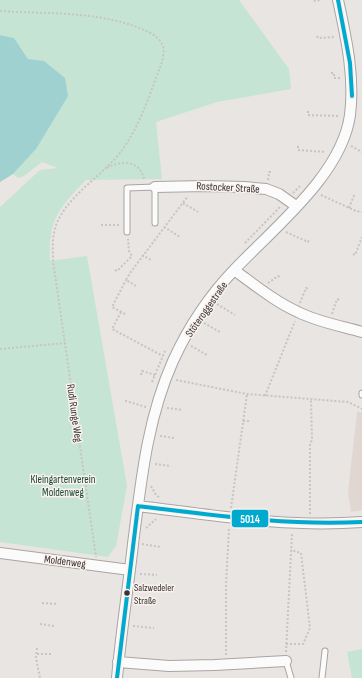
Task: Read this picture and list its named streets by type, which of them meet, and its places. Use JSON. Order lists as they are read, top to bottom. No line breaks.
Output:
{"streets":{"street":["Rostocker Straße","Stöteroggestraße","Moldenweg"],"path":["Rudi Runge Weg"]},"crossings":[["Rostocker Straße","Stöteroggestraße"],["Stöteroggestraße","Moldenweg"],["Rudi Runge Weg","Moldenweg"]],"parks":["Kleingartenverein Moldenweg"],"places":["Salzwedeler Straße"],"lines":["transit line 5014"]}
